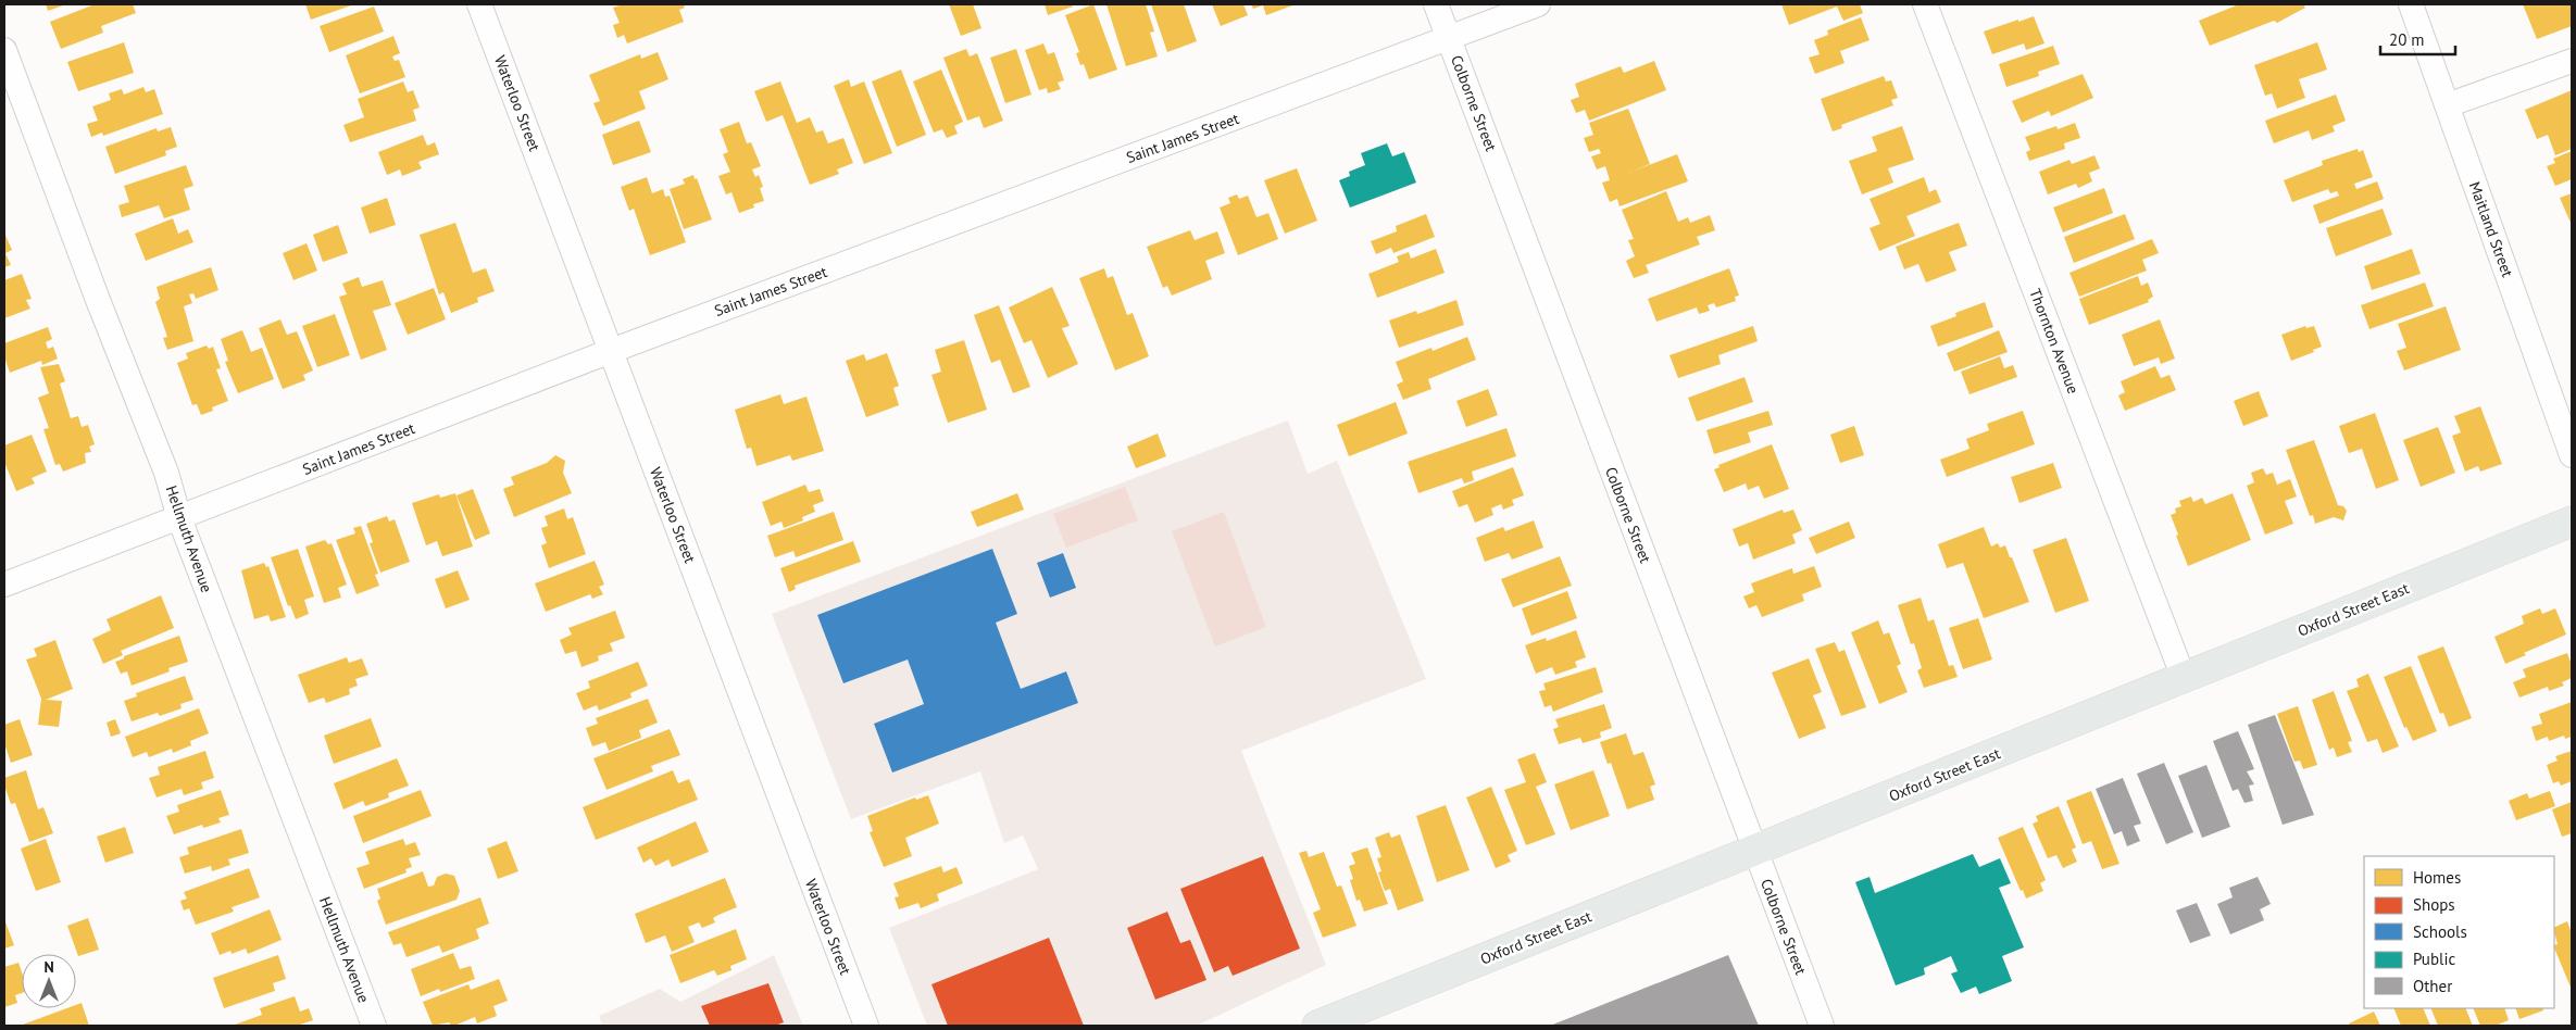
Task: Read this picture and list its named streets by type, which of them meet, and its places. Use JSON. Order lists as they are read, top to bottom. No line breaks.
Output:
{"streets":{"main road":["Oxford Street East"],"street":["Waterloo Street","Colborne Street","Saint James Street","Maitland Street","Thornton Avenue","Hellmuth Avenue"]},"crossings":[["Waterloo Street","Saint James Street"],["Colborne Street","Saint James Street"],["Colborne Street","Oxford Street East"],["Saint James Street","Hellmuth Avenue"],["Thornton Avenue","Oxford Street East"]],"legend":["Homes","Shops","Schools","Public","Other"],"scale_bar":"20 m","north":"top"}
